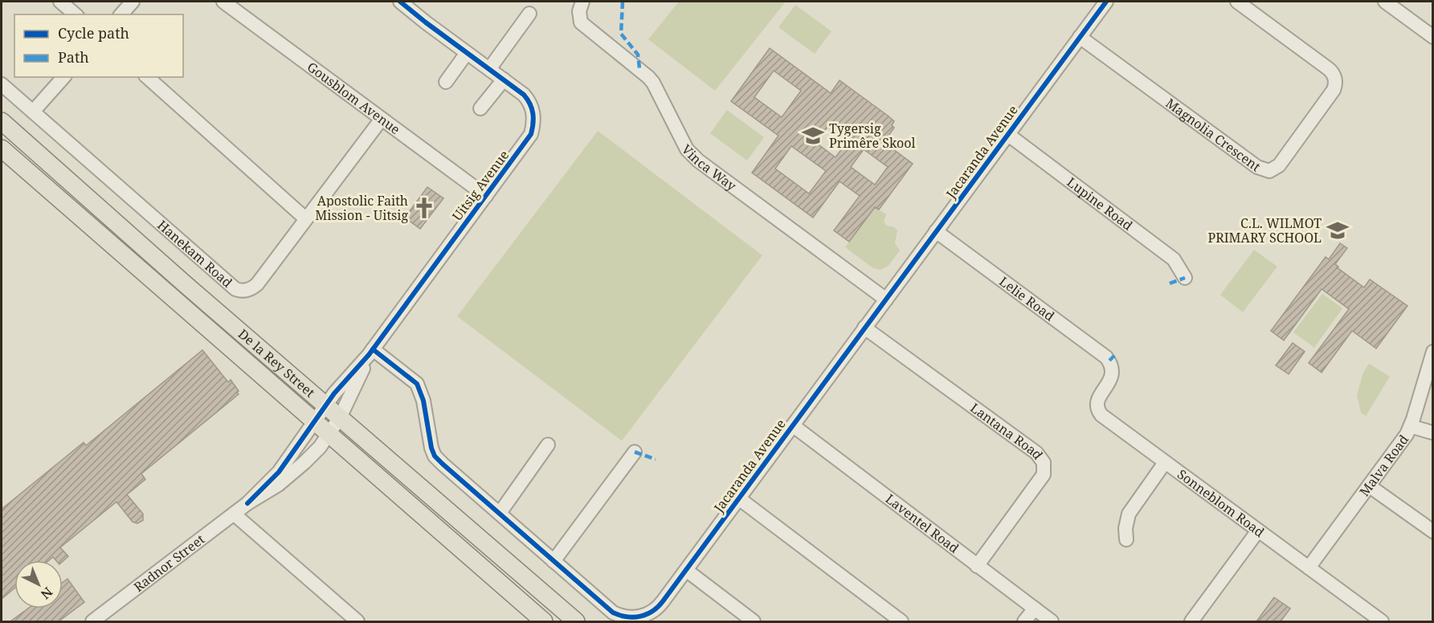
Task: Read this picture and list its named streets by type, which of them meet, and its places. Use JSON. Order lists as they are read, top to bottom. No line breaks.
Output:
{"streets":{"main road":["De la Rey Street"],"street":["Gousblom Avenue","Magnolia Crescent","Jacaranda Avenue","Vinca Way","Uitsig Avenue","Lupine Road","Hanekam Road","Lelie Road","Lantana Road","Malva Road","Sonneblom Road","Laventel Road","Radnor Street"]},"crossings":[["Gousblom Avenue","Uitsig Avenue"],["Gousblom Avenue","Hanekam Road"],["Magnolia Crescent","Jacaranda Avenue"],["Jacaranda Avenue","Vinca Way"],["Jacaranda Avenue","Uitsig Avenue"],["Jacaranda Avenue","Lupine Road"],["Jacaranda Avenue","Lelie Road"],["Jacaranda Avenue","Lantana Road"],["Jacaranda Avenue","Laventel Road"],["Uitsig Avenue","De la Rey Street"],["Uitsig Avenue","Radnor Street"],["Lelie Road","Sonneblom Road"],["De la Rey Street","Radnor Street"],["Lantana Road","Laventel Road"],["Malva Road","Sonneblom Road"]],"places":{"school or university":["Tygersig Primêre Skool","C.L. WILMOT PRIMARY SCHOOL"],"church":["Apostolic Faith Mission - Uitsig"]},"legend":["Cycle path","Path"],"north":"bottom right"}
